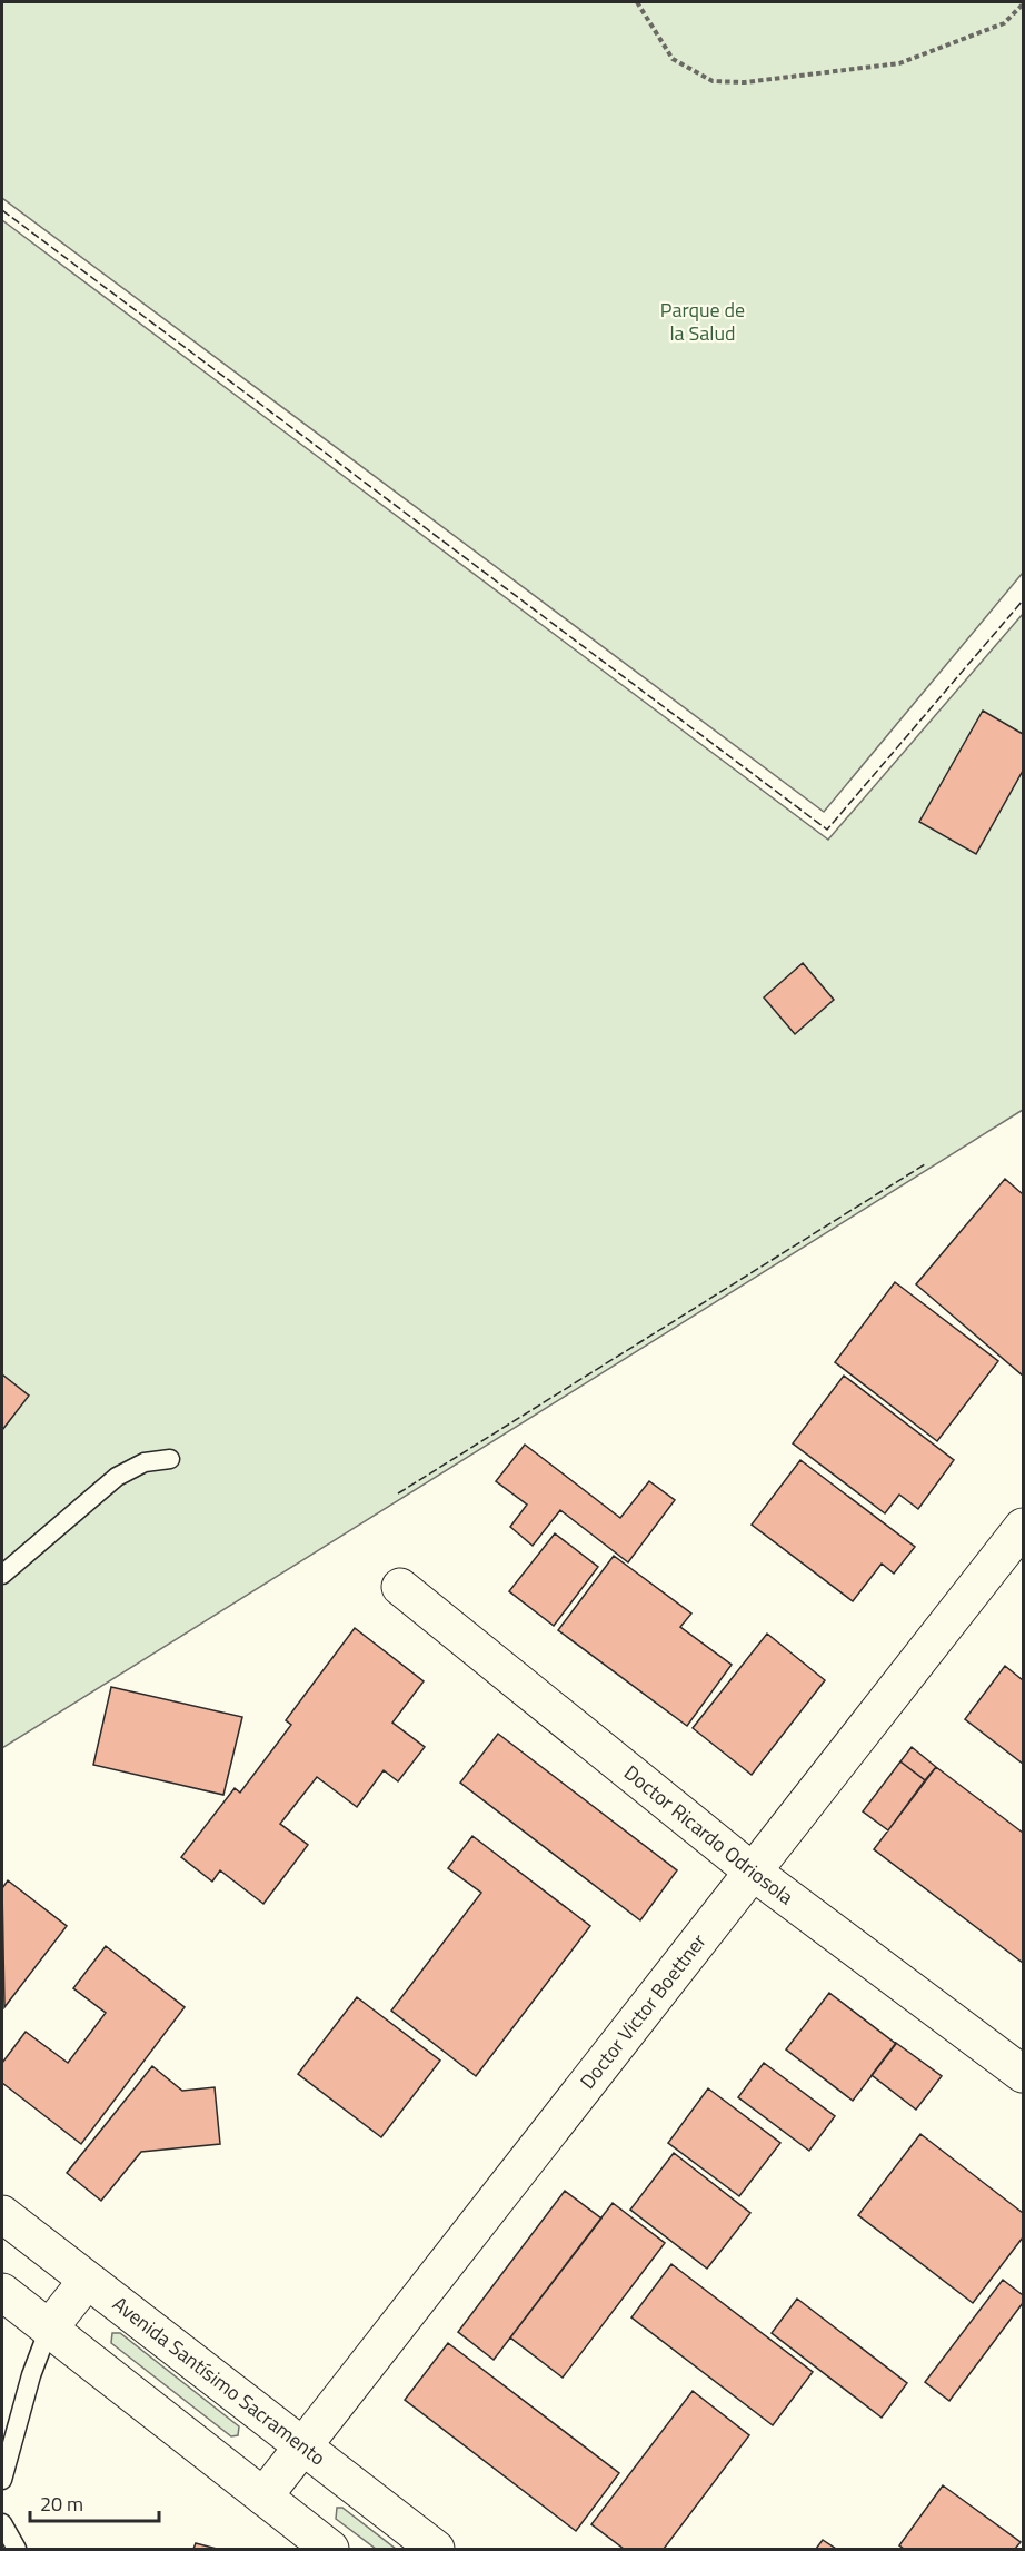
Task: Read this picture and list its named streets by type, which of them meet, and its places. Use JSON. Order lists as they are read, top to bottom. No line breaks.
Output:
{"streets":{"street":["Doctor Ricardo Odriosola","Doctor Victor Boettner","Avenida Santísimo Sacramento"]},"crossings":[["Doctor Ricardo Odriosola","Doctor Victor Boettner"],["Doctor Victor Boettner","Avenida Santísimo Sacramento"]],"parks":["Parque de la Salud"],"scale_bar":"20 m"}
